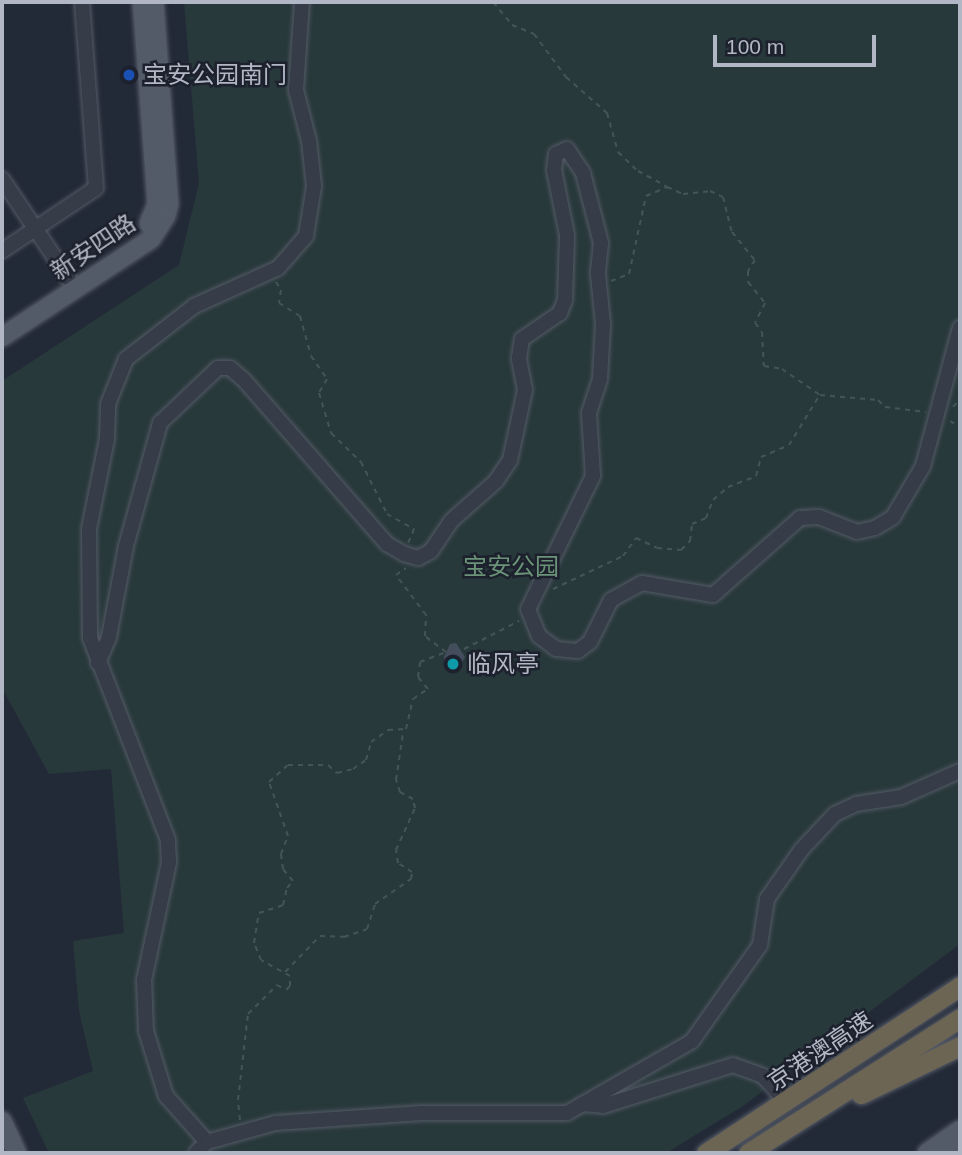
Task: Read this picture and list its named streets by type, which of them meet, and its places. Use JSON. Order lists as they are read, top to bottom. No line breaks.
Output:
{"streets":{"highway":["京港澳高速"],"main road":["新安四路"]},"parks":["宝安公园"],"places":["宝安公园南门","临风亭"],"scale_bar":"100 m"}
